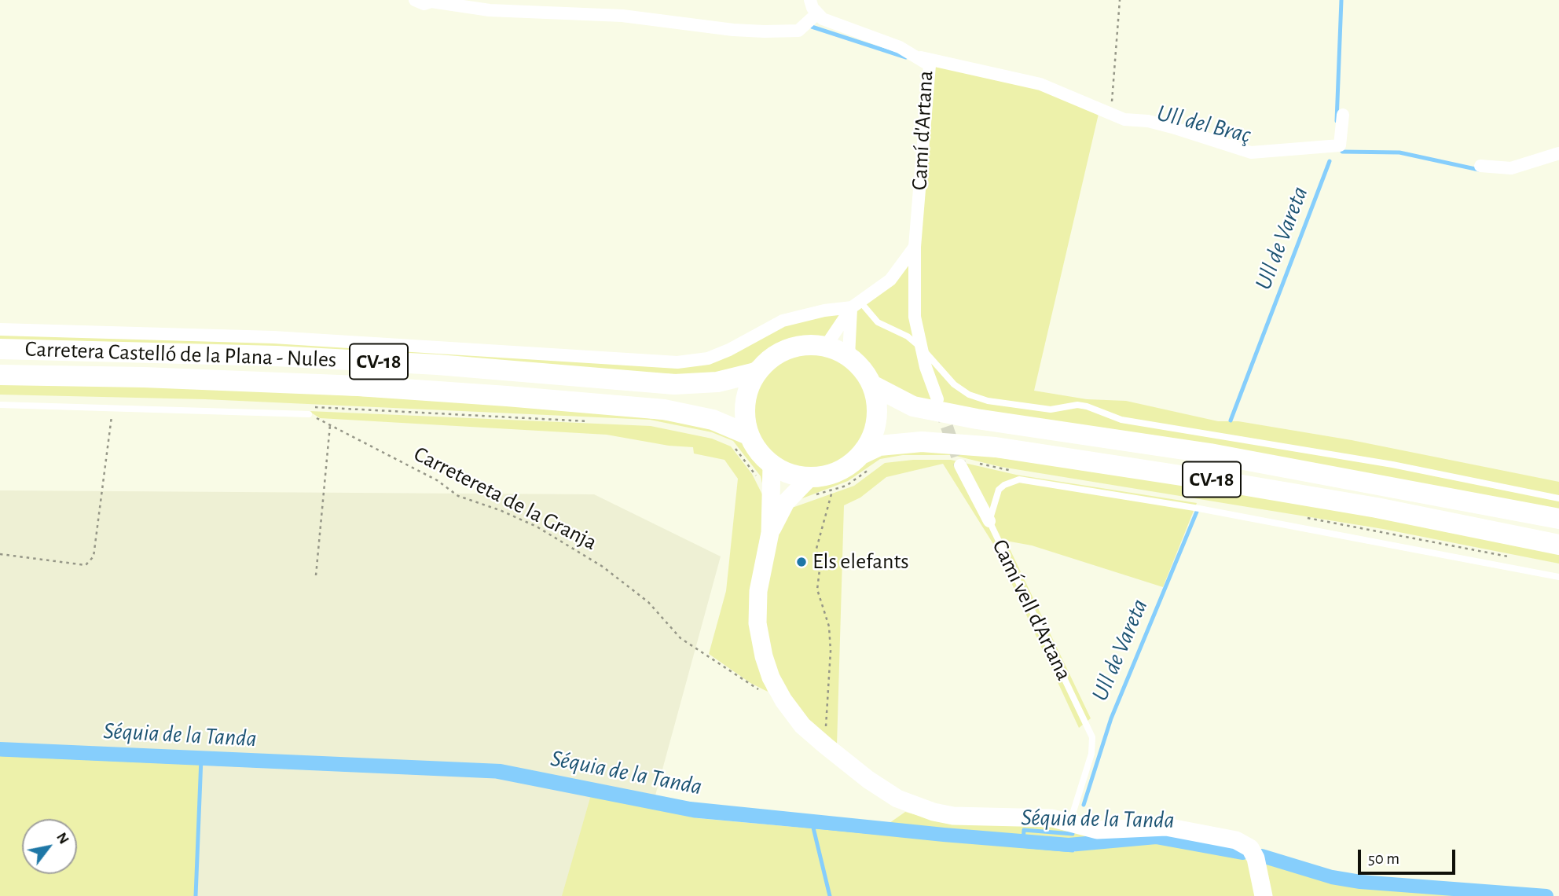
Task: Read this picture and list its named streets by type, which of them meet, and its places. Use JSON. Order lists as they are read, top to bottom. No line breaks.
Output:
{"streets":{"main road":["Carretera Castelló de la Plana - Nules","CV-18"],"street":["Camí d'Artana","Camí vell d'Artana"],"path":["Carretereta de la Granja"]},"crossings":[["Carretera Castelló de la Plana - Nules","CV-18"]],"water":["Ull del Braç","Ull de Vareta","Séquia de la Tanda"],"places":["Els elefants"],"scale_bar":"50 m","north":"top right"}
